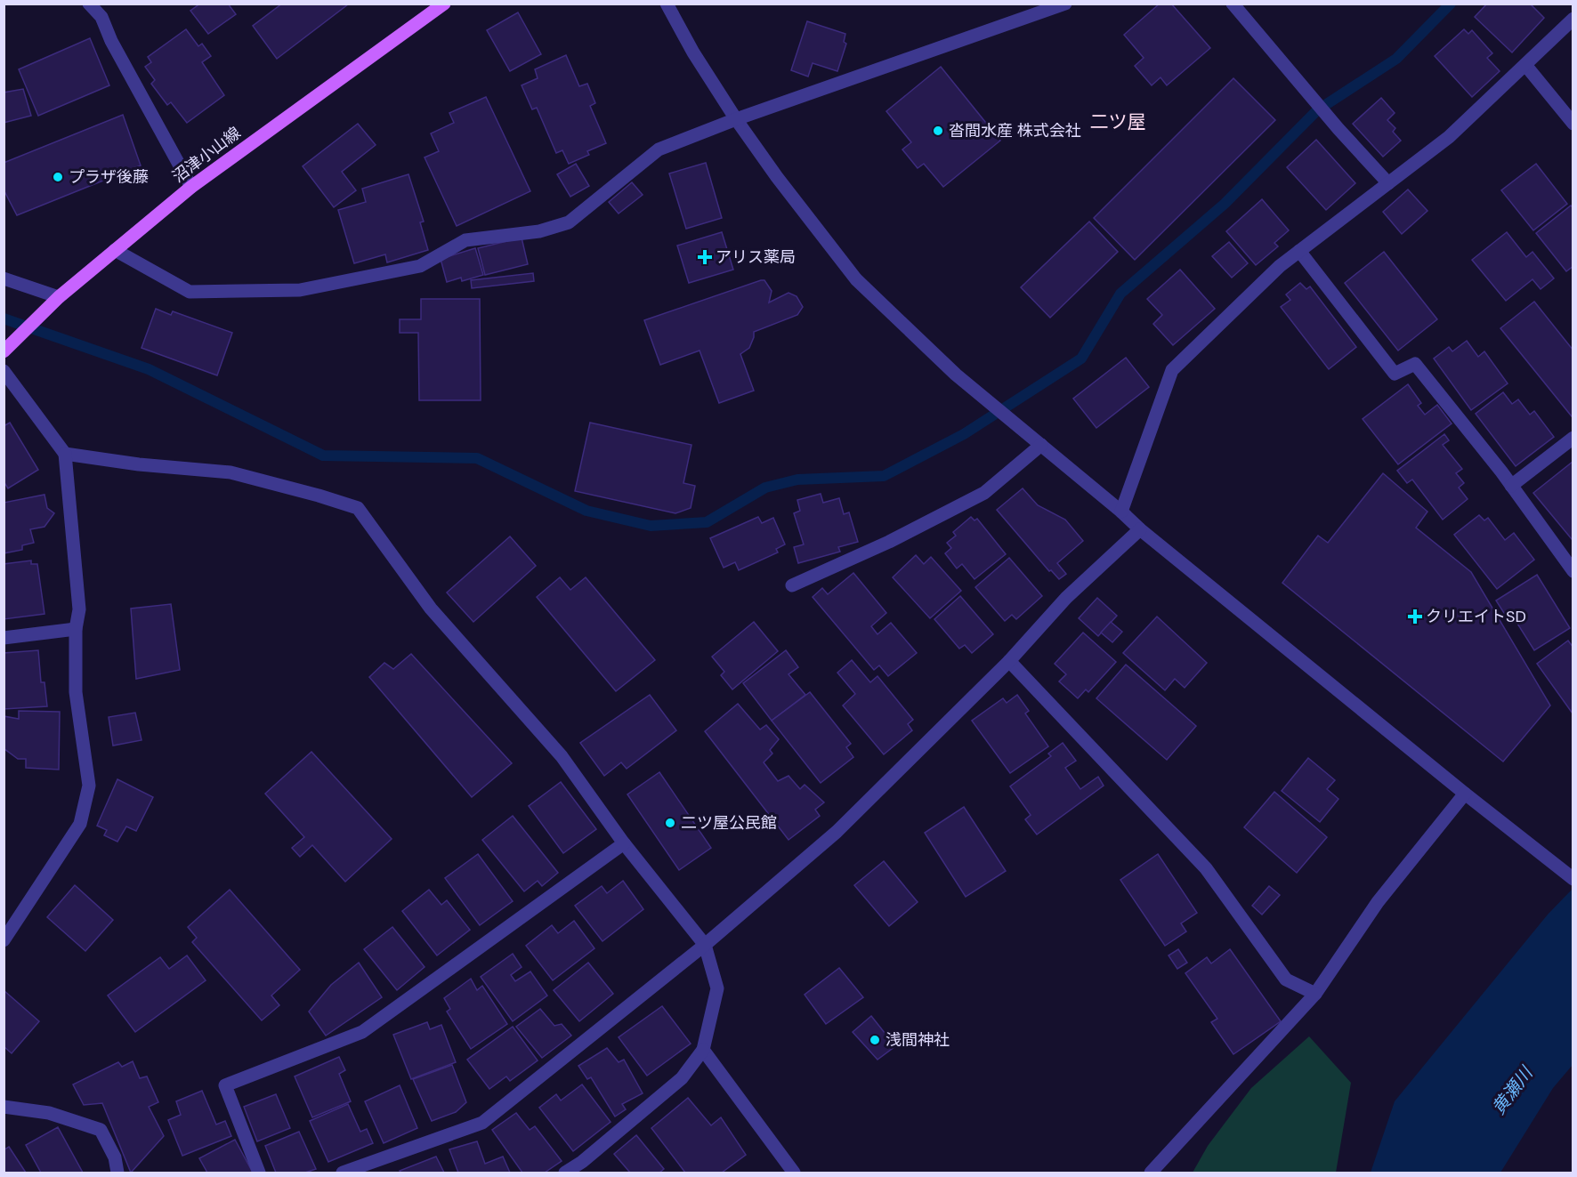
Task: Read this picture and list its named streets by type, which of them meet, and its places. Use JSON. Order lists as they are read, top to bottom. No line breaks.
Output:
{"streets":{"main road":["沼津小山線"]},"districts":["二ツ屋"],"water":["黄瀬川"],"places":{"other":["沓間水産 株式会社","プラザ後藤","二ツ屋公民館","浅間神社"],"health":["アリス薬局","クリエイトSD"]}}
